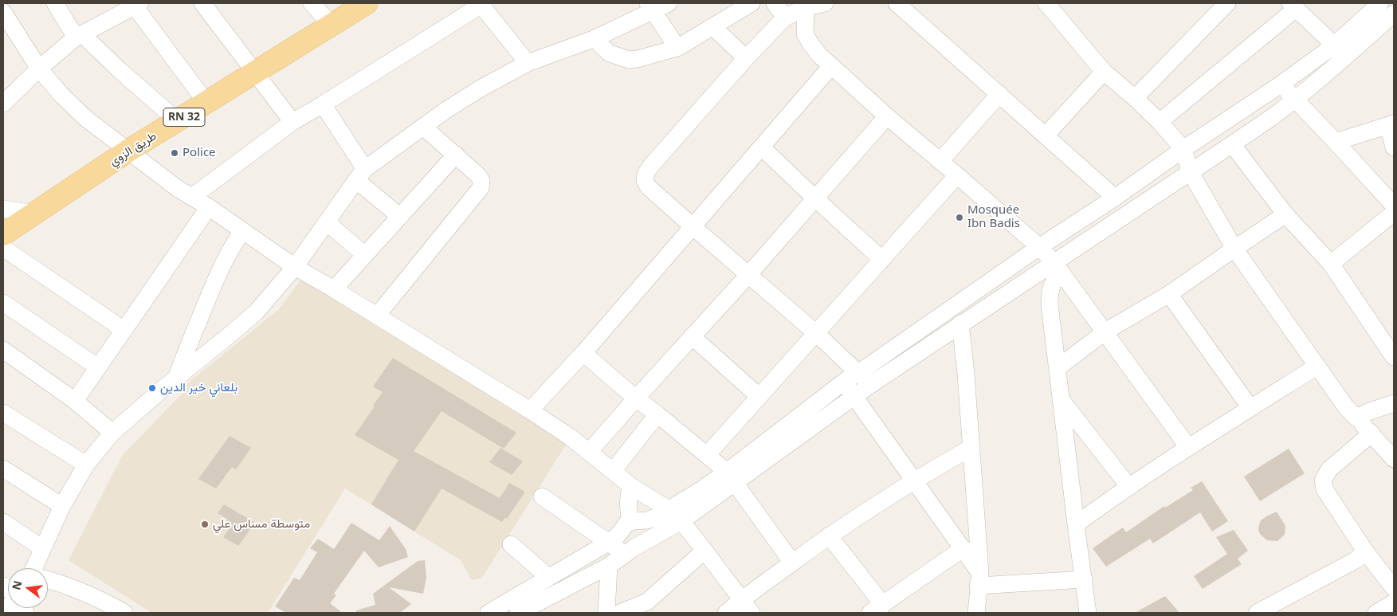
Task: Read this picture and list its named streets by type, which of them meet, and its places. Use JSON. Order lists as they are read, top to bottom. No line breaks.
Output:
{"streets":{"main road":["RN 32","طريق الزوي"]},"places":["Police","Mosquée Ibn Badis","بلعاني خير الدين","متوسطة مساس علي"],"north":"left"}
